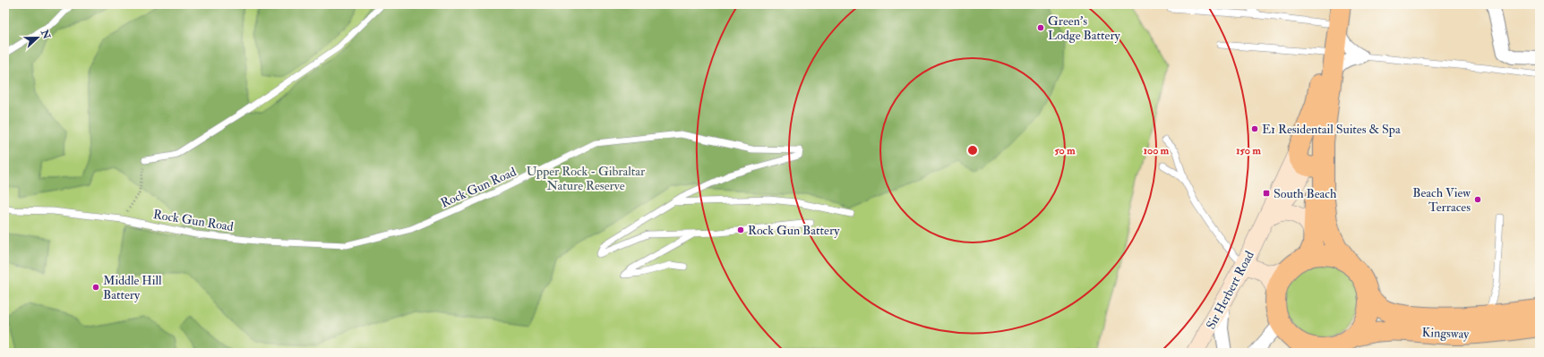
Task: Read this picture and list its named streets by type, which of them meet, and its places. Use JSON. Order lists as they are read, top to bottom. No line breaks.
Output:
{"streets":{"main road":["Sir Herbert Road","Kingsway"],"lane":["Rock Gun Road"]},"parks":["Upper Rock - Gibraltar Nature Reserve"],"places":{"other":["Green's Lodge Battery","E1 Residentail Suites & Spa","Beach View Terraces","Rock Gun Battery","Middle Hill Battery"],"transit":["South Beach"]},"north":"right","rings":["50 m","100 m","150 m"]}
